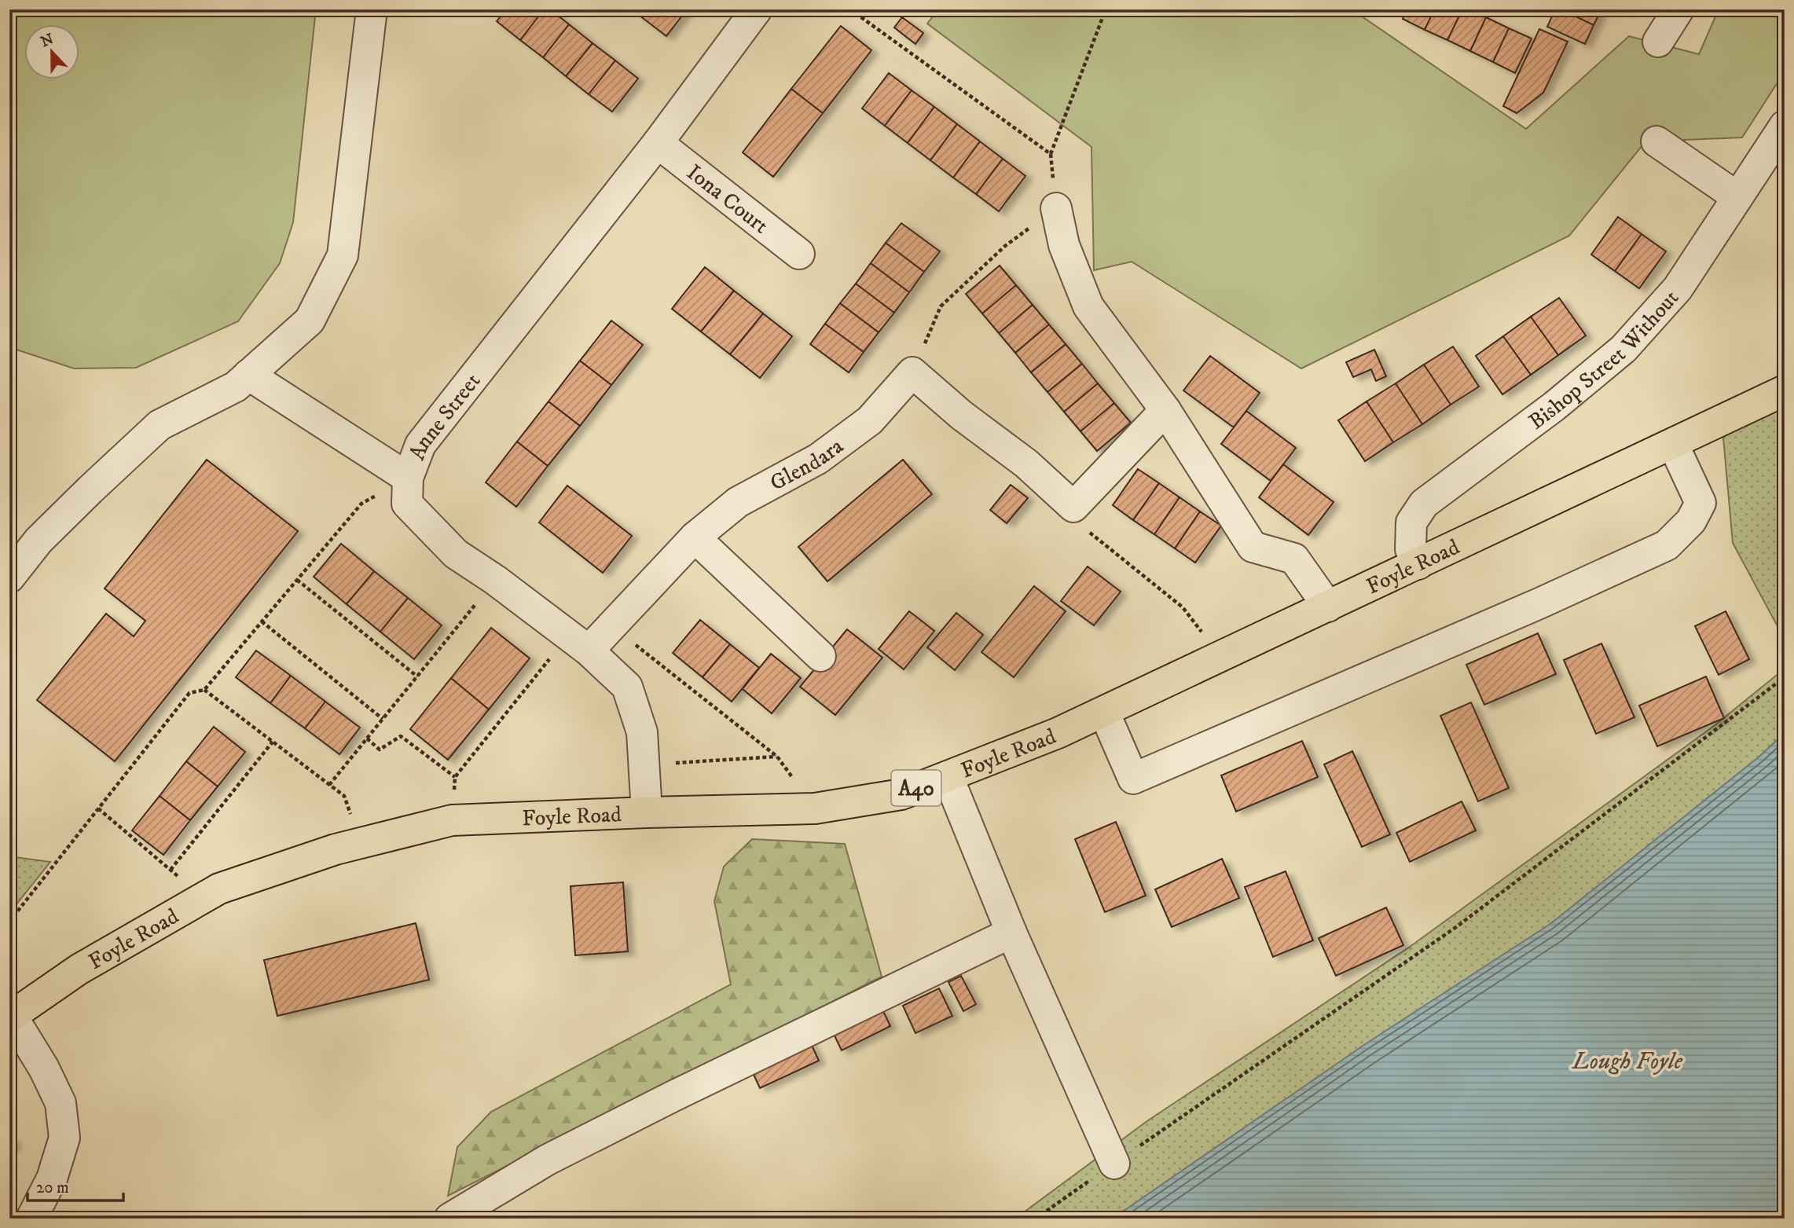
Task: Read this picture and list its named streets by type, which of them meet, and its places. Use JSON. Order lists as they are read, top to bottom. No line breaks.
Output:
{"streets":{"main road":["Foyle Road","A40"],"street":["Iona Court","Bishop Street Without","Anne Street","Glendara"]},"crossings":[["Iona Court","Anne Street"],["Bishop Street Without","Foyle Road"],["Anne Street","Glendara"],["Anne Street","Foyle Road"]],"water":["Lough Foyle"],"scale_bar":"20 m","north":"top"}
